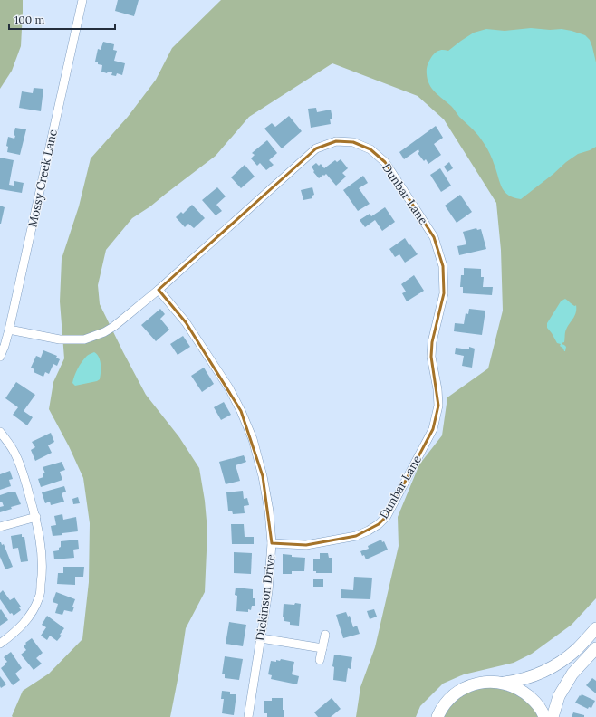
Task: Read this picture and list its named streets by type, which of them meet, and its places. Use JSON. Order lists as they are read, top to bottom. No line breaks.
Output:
{"streets":{"street":["Mossy Creek Lane","Dunbar Lane","Dickinson Drive"]},"crossings":[["Mossy Creek Lane","Dunbar Lane"],["Dunbar Lane","Dickinson Drive"]],"scale_bar":"100 m"}
